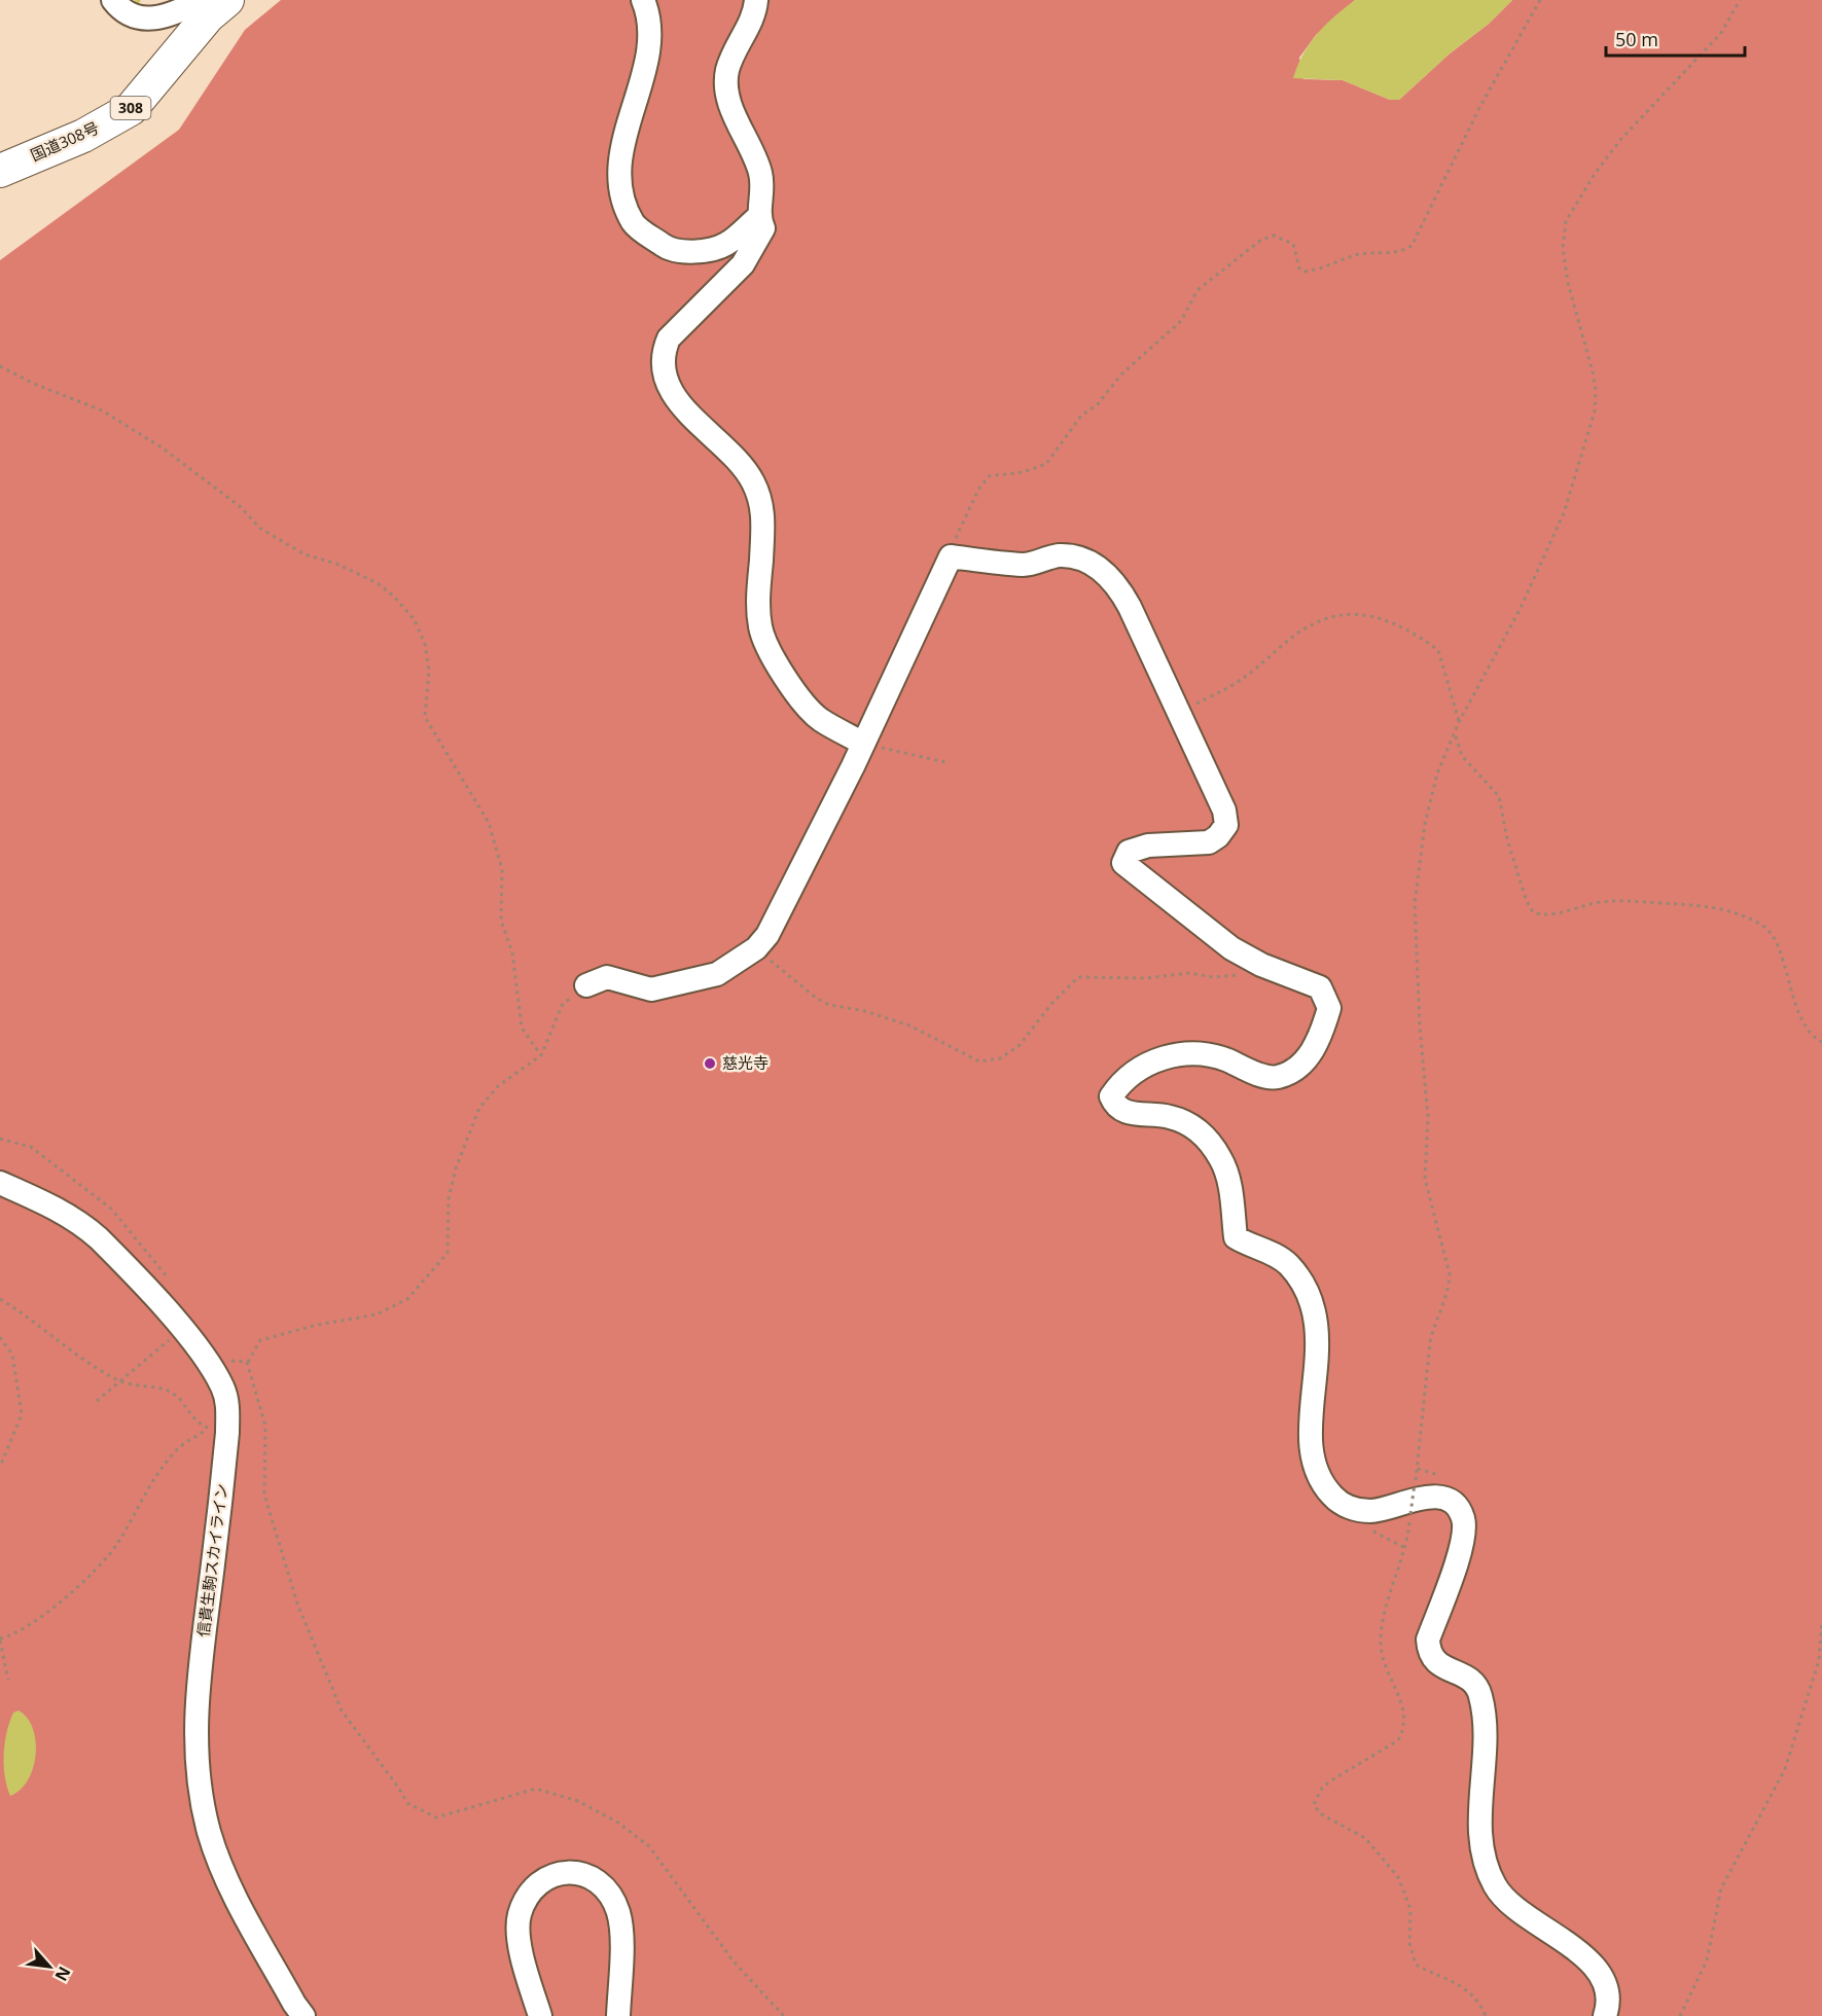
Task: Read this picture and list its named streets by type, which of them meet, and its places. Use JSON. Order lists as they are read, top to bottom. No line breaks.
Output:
{"streets":{"highway":["308","国道308号"],"street":["信貴生駒スカイライン"]},"places":["慈光寺"],"scale_bar":"50 m","north":"bottom right"}
